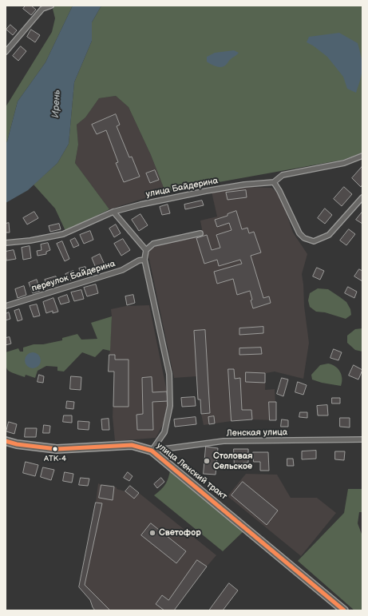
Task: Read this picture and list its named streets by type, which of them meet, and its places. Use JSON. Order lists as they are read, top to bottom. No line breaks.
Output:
{"streets":{"main road":["улица Ленский тракт"],"street":["улица Байдерина","переулок Байдерина","Ленская улица"]},"crossings":[["Ленская улица","улица Ленский тракт"]],"water":["Ирень"],"places":["АТК-4","Столовая Сельское","Светофор"]}
